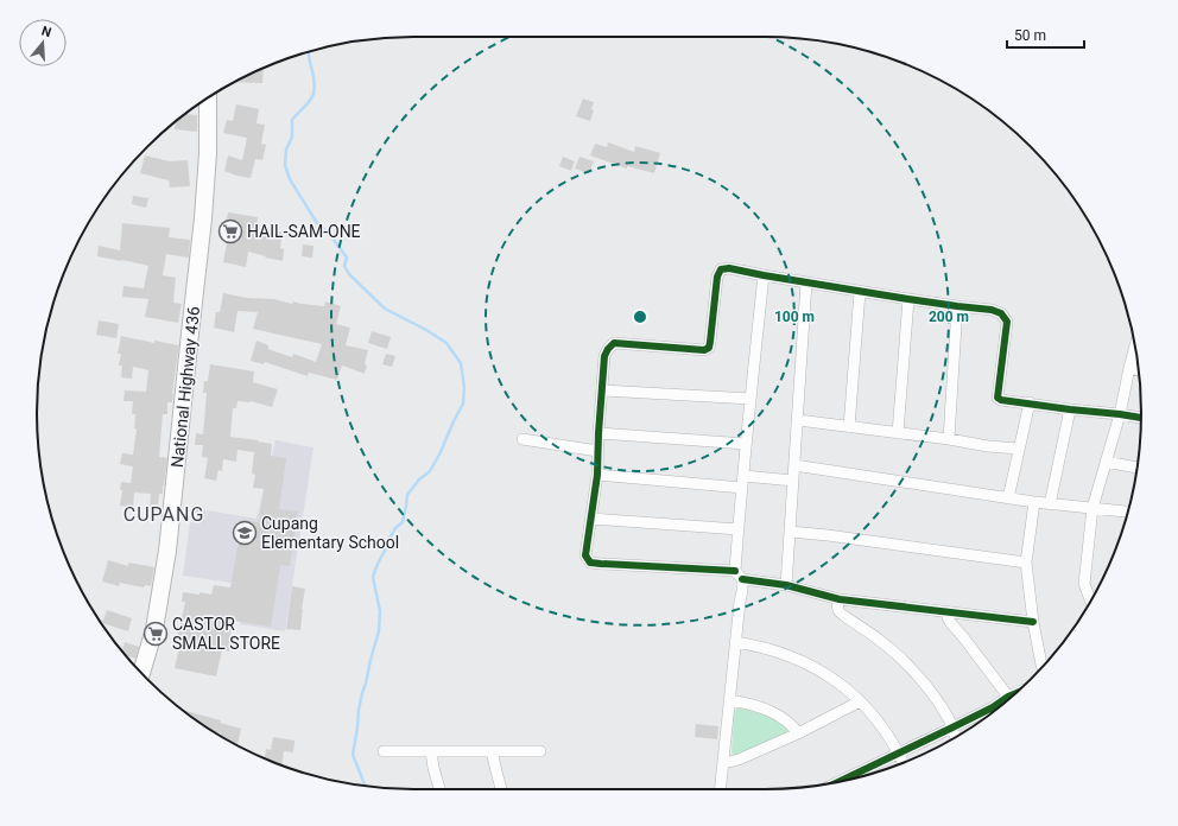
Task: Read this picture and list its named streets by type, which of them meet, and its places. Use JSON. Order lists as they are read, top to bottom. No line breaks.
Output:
{"streets":{"main road":["National Highway 436"]},"districts":["CUPANG"],"places":{"supermarket":["HAIL-SAM-ONE","CASTOR SMALL STORE"],"school or university":["Cupang Elementary School"]},"scale_bar":"50 m","north":"top","rings":["100 m","200 m"]}
